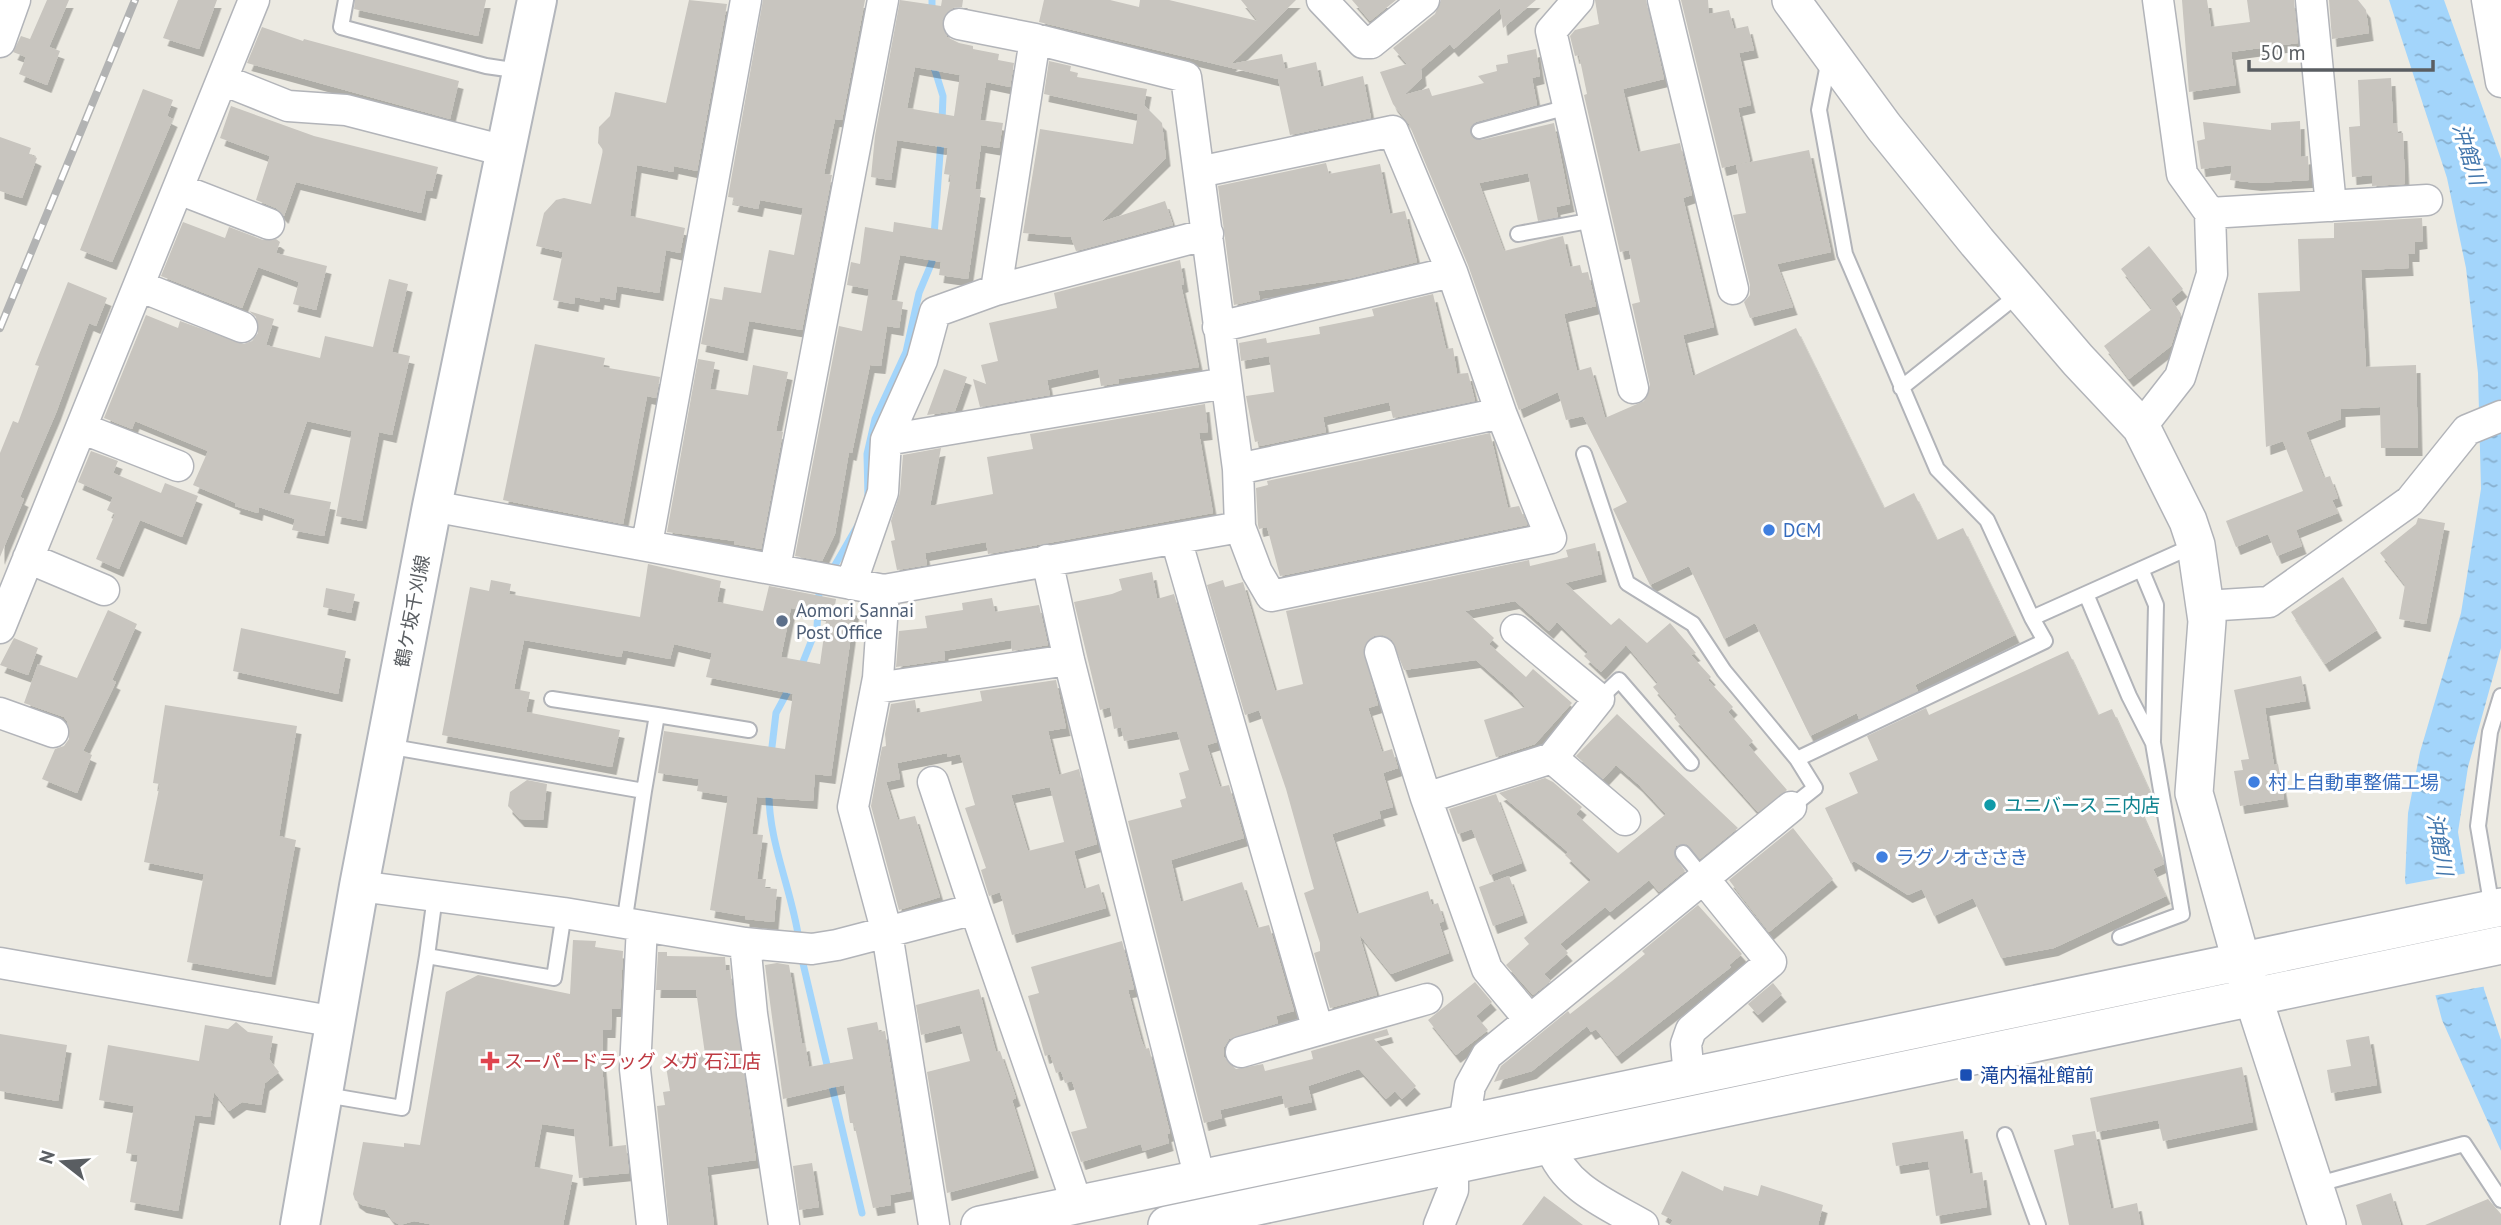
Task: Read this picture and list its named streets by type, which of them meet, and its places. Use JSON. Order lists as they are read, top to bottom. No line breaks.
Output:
{"streets":{"main road":["鶴ケ坂千刈線"]},"water":["沖館川"],"places":{"other":["DCM","Aomori Sannai Post Office","村上自動車整備工場","ユニバース 三内店","ラグノオささき"],"health":["スーパードラッグ メガ 石江店"],"transit":["滝内福祉館前"]},"scale_bar":"50 m","north":"left"}
